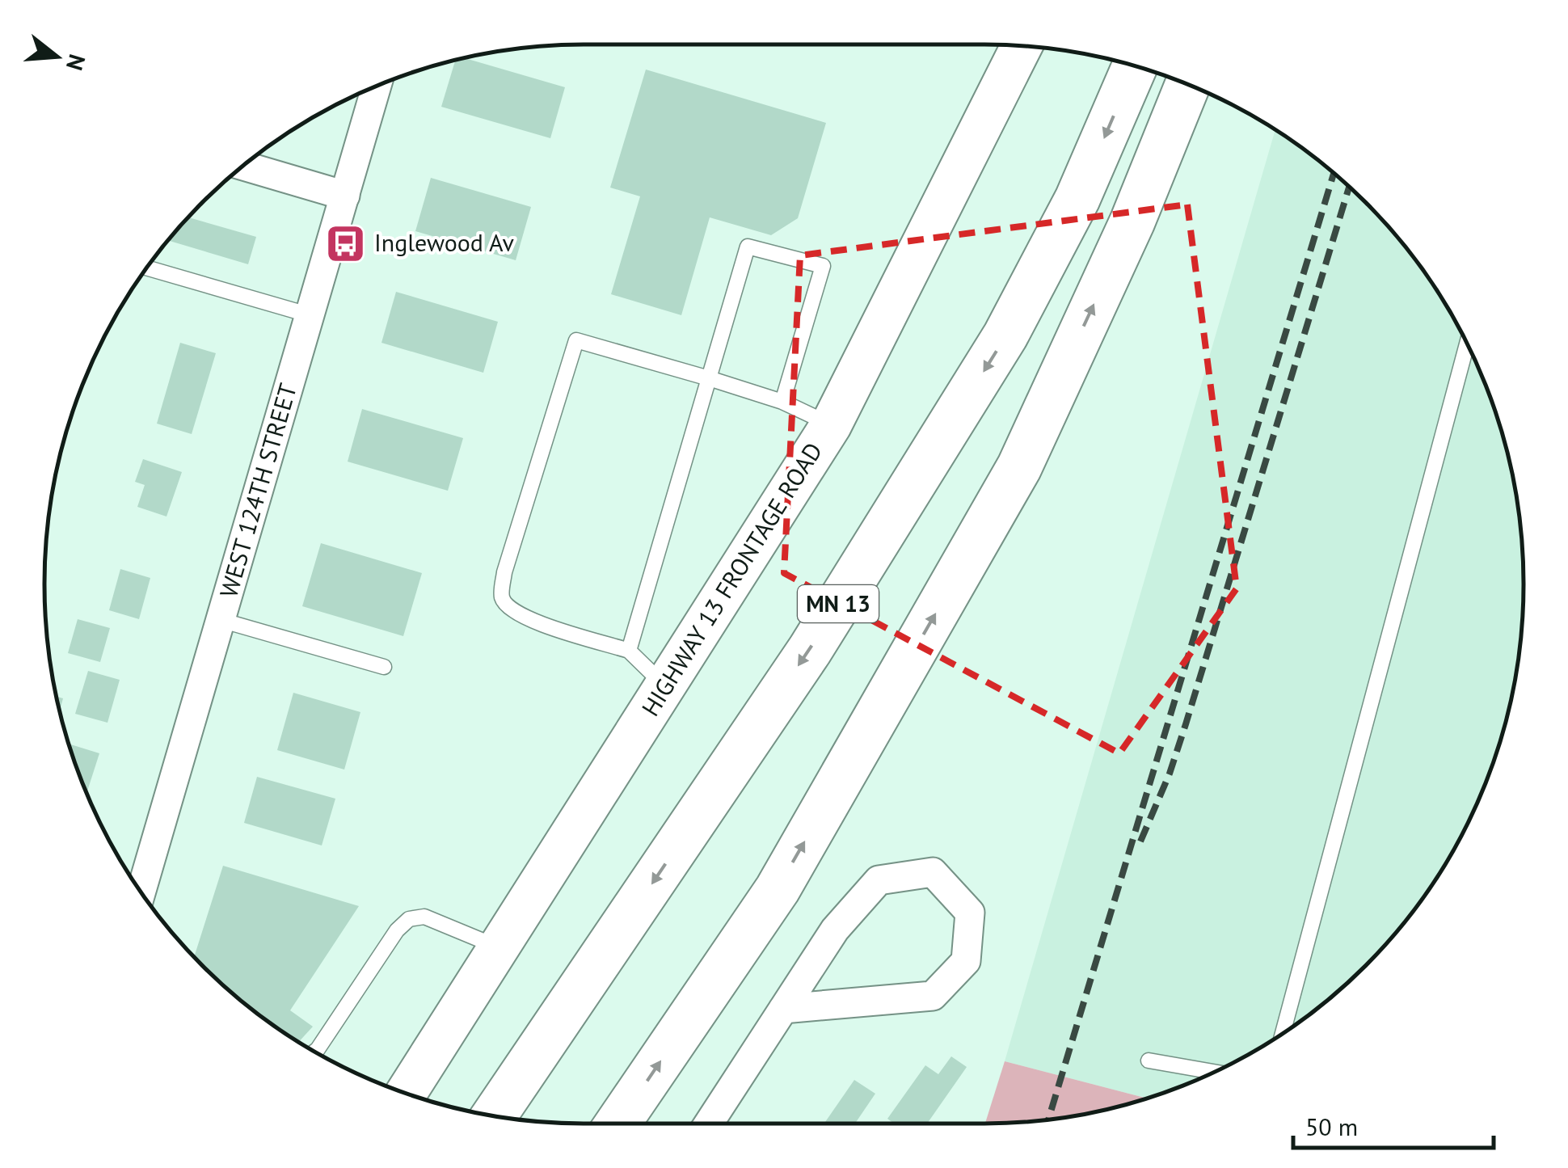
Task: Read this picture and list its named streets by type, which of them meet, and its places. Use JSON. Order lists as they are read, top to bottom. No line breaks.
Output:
{"streets":{"highway":["MN 13"],"street":["WEST 124TH STREET","HIGHWAY 13 FRONTAGE ROAD"]},"places":{"bus stop":["Inglewood Av"]},"scale_bar":"50 m","north":"right"}
